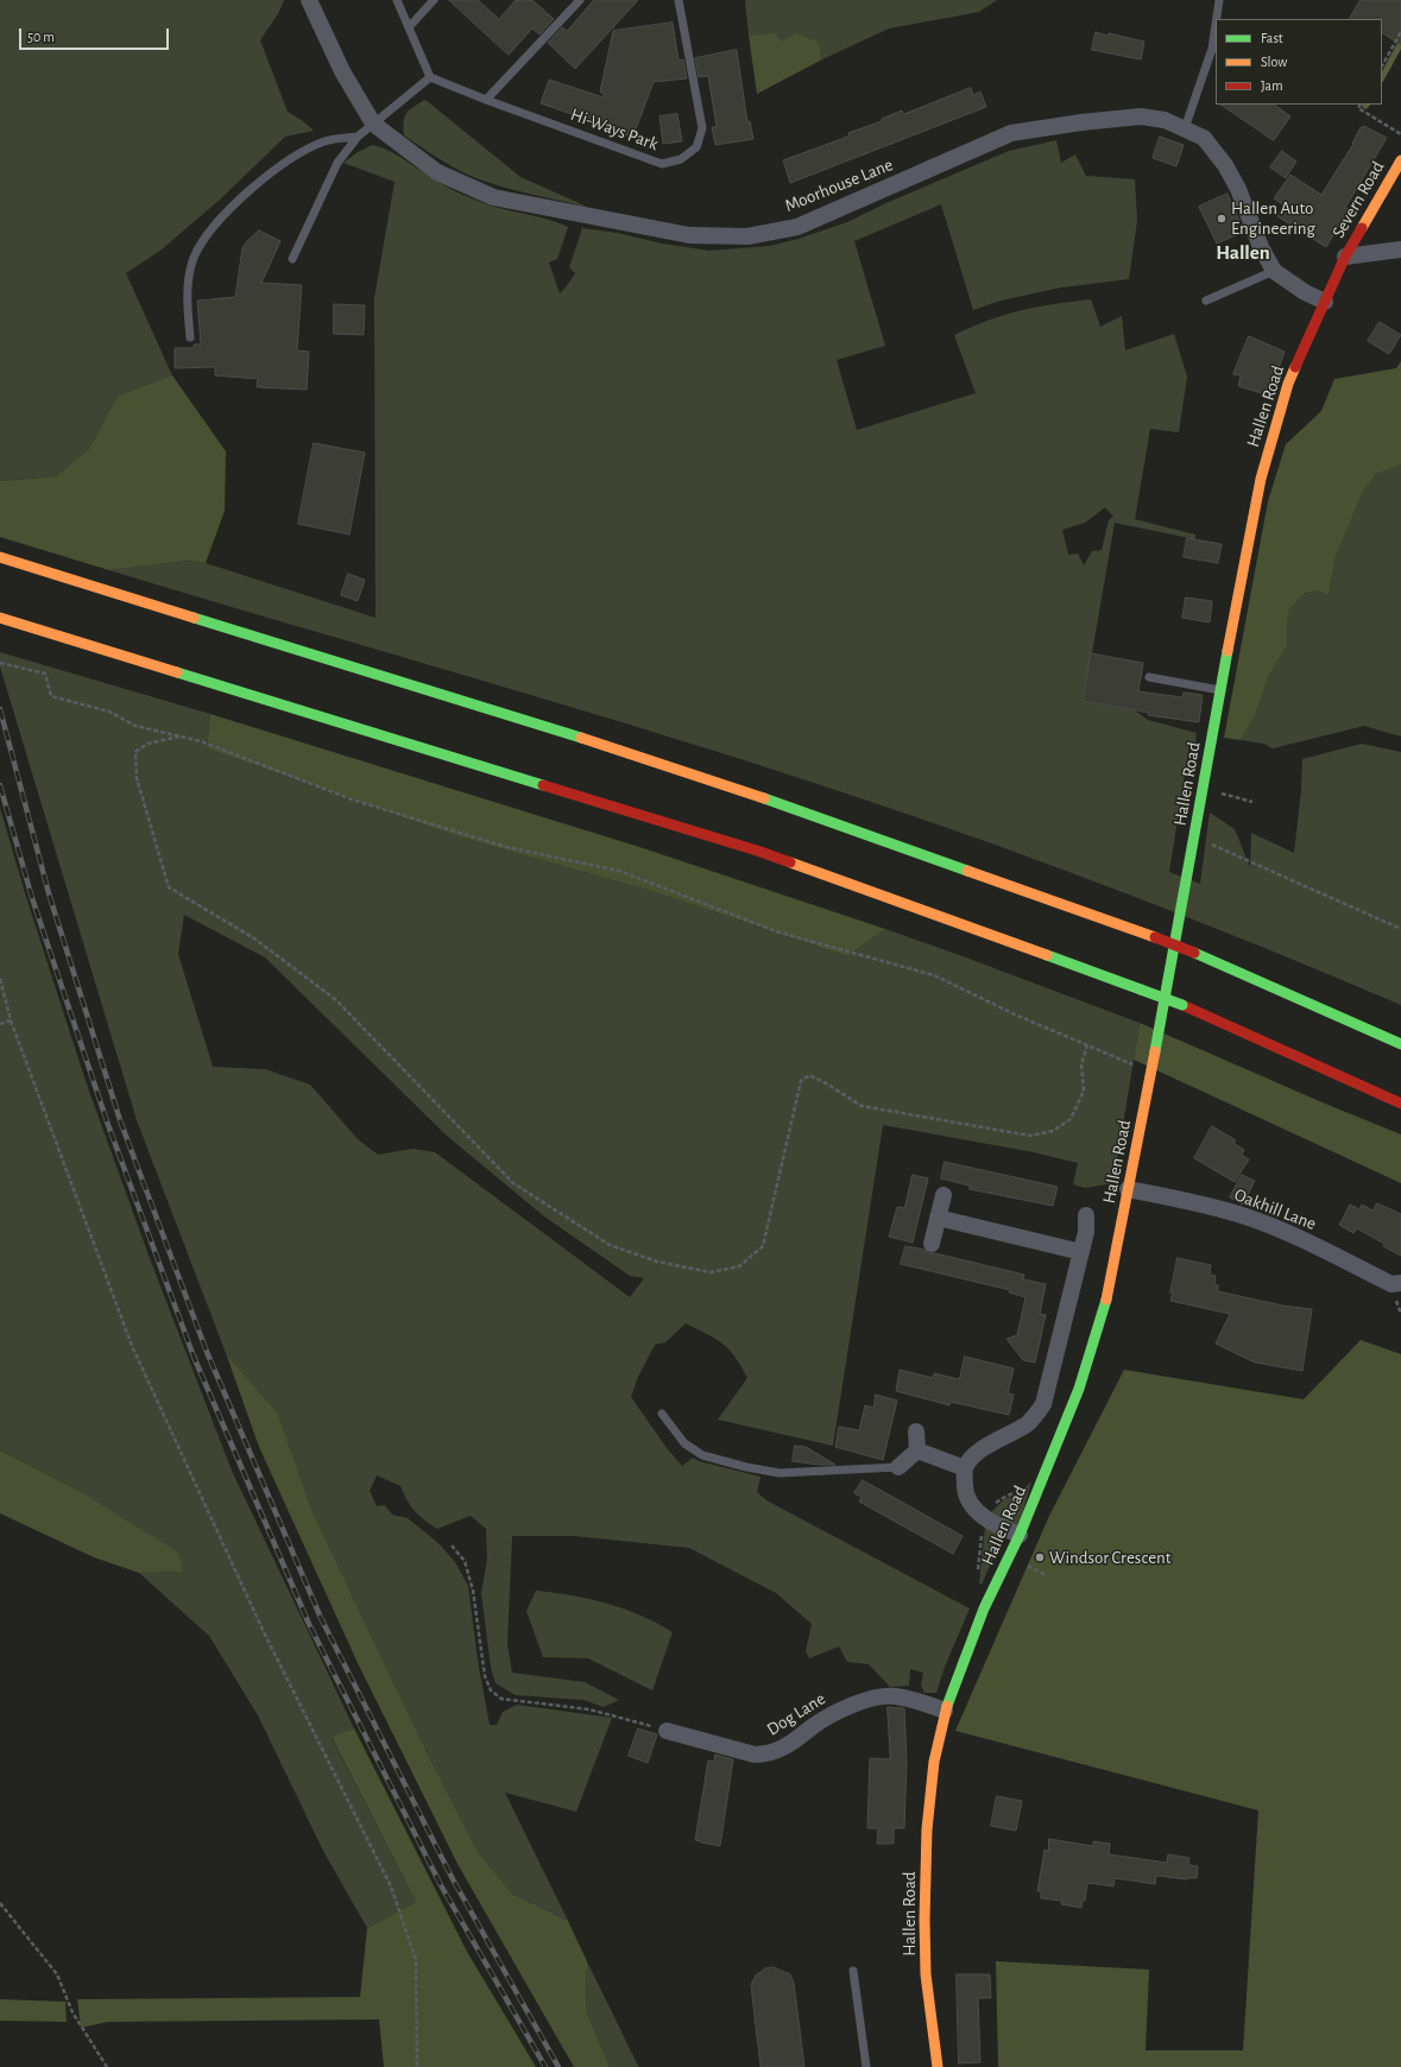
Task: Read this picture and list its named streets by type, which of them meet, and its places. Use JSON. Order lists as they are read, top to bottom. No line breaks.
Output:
{"streets":{"main road":["Severn Road","Hallen Road"],"street":["Moorhouse Lane","Oakhill Lane","Dog Lane"],"lane":["Hi-Ways Park"]},"crossings":[["Moorhouse Lane","Hallen Road"],["Severn Road","Hallen Road"],["Hallen Road","Oakhill Lane"],["Hallen Road","Dog Lane"]],"districts":["Hallen"],"places":["Hallen Auto Engineering","Windsor Crescent"],"legend":["Fast","Slow","Jam"],"scale_bar":"50 m"}
